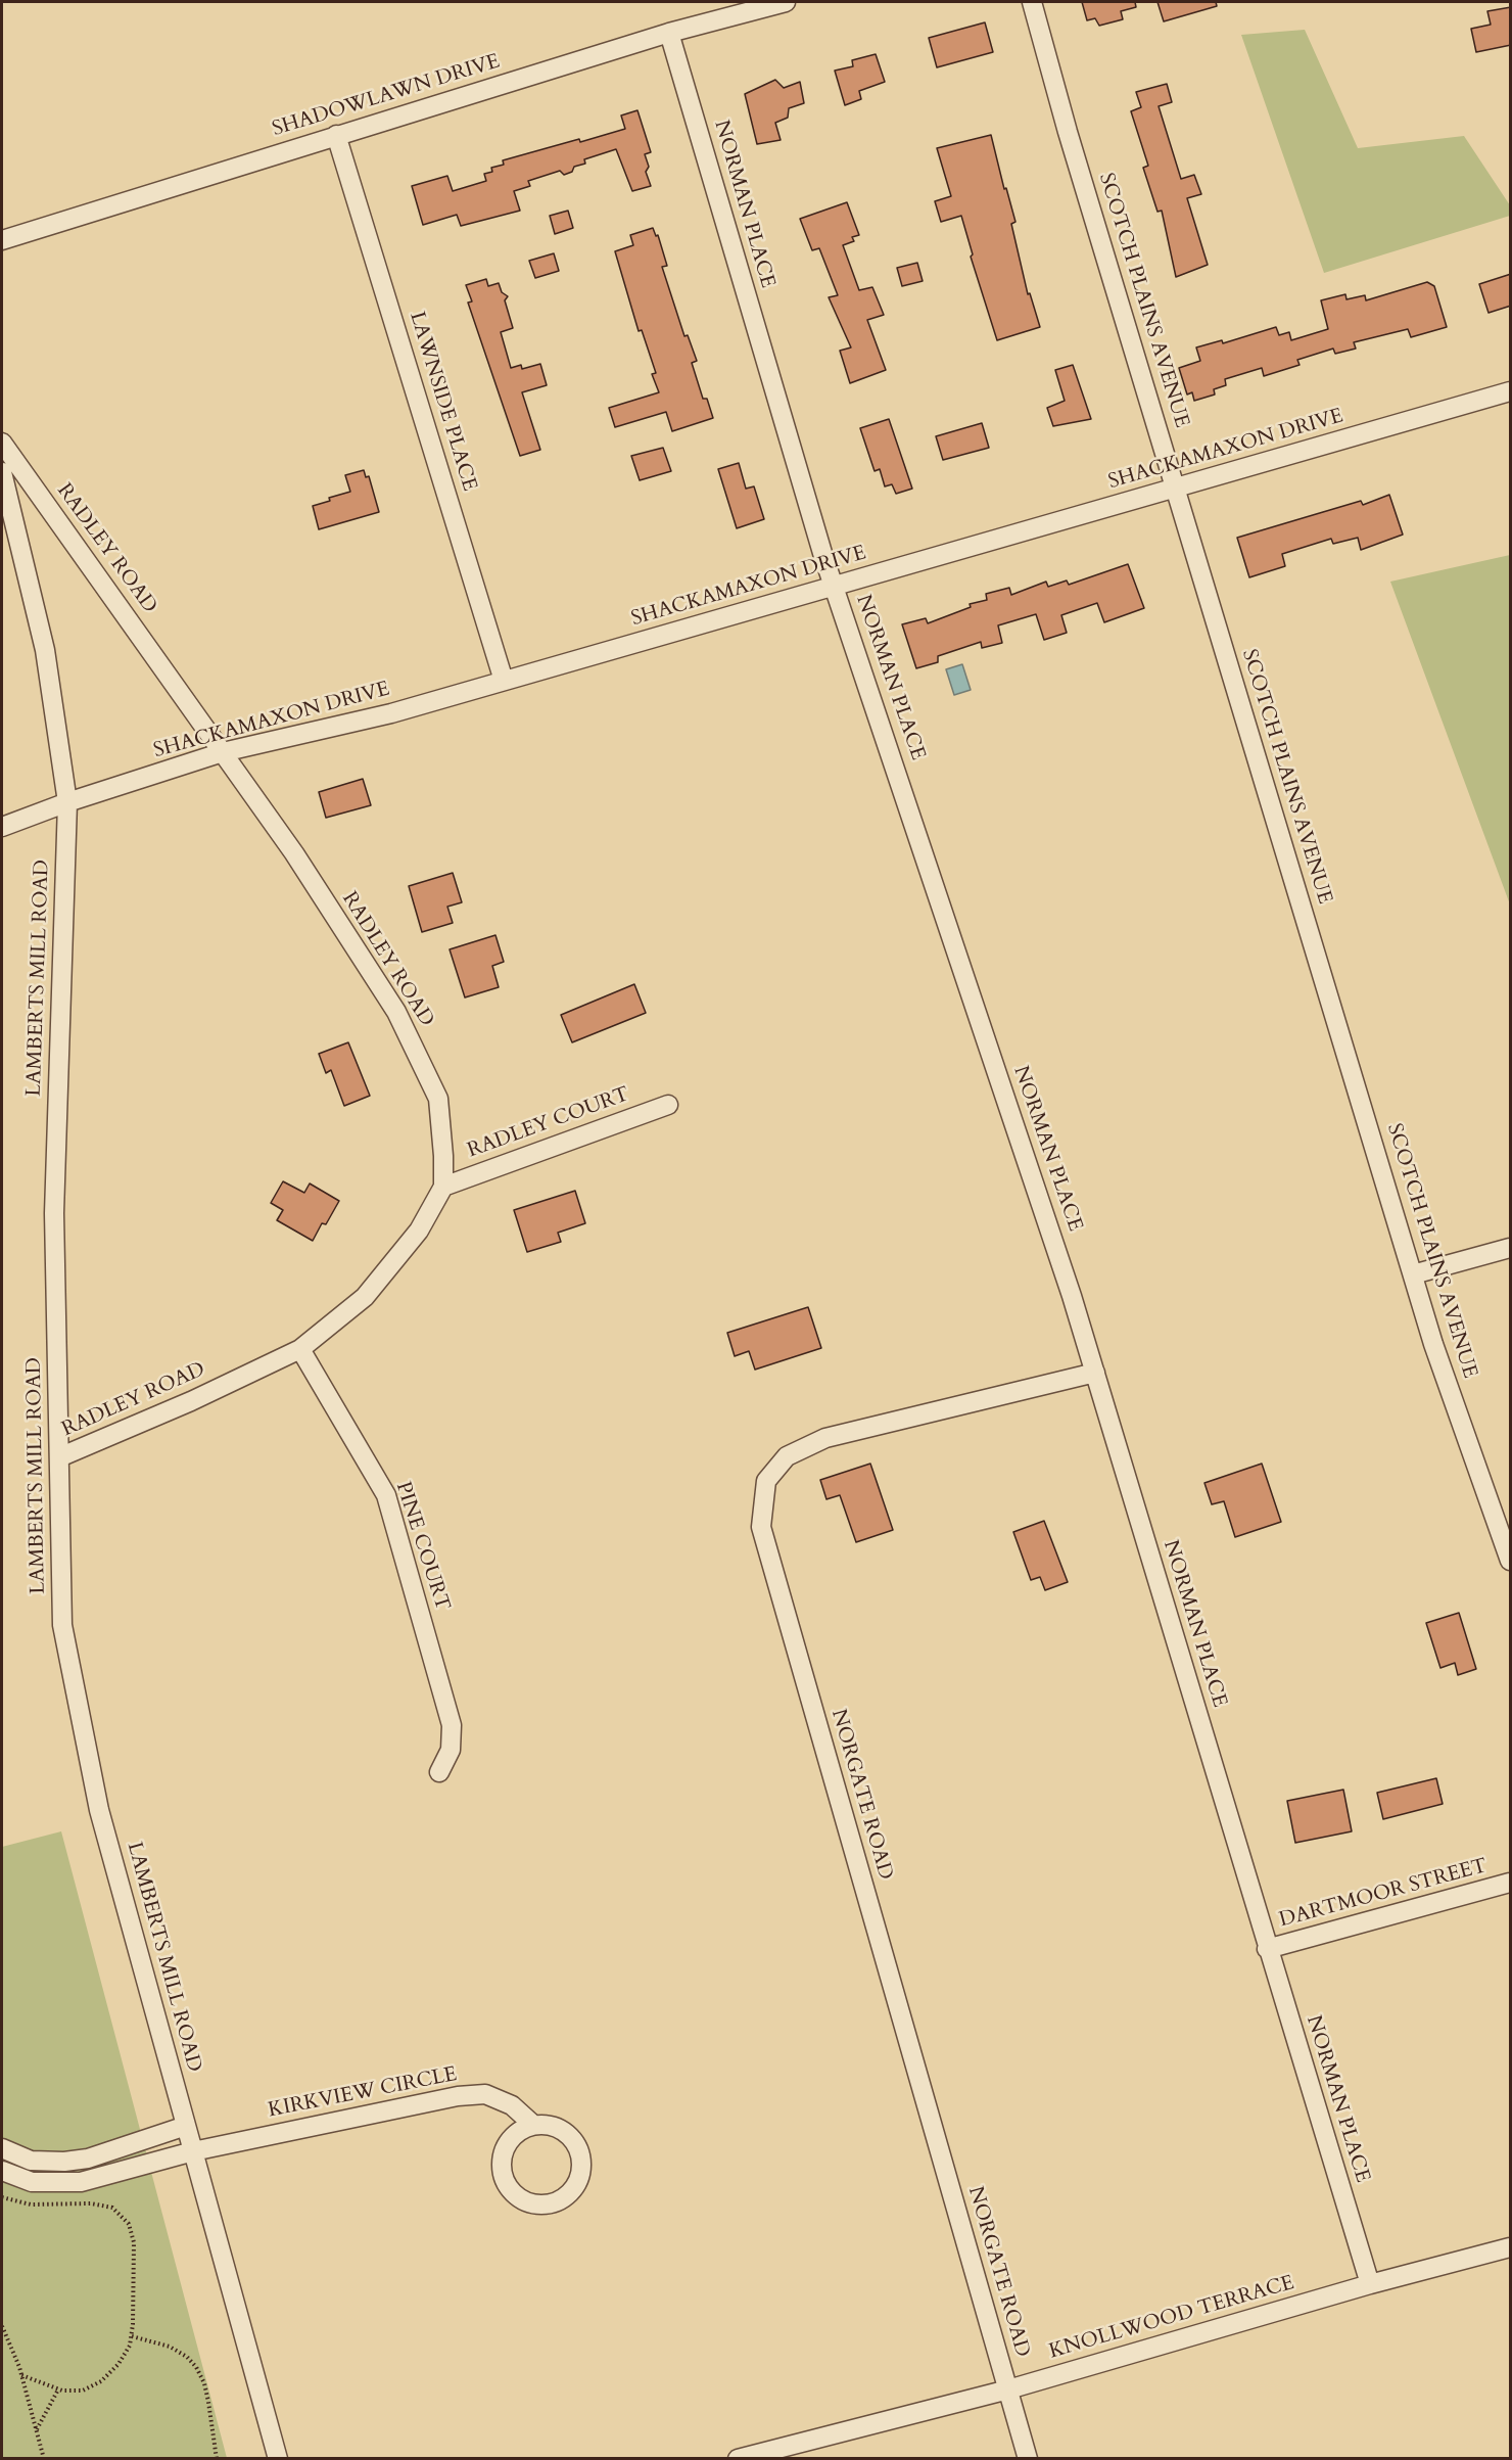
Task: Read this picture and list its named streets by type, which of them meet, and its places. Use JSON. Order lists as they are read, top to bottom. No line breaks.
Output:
{"streets":{"street":["SHADOWLAWN DRIVE","NORMAN PLACE","SCOTCH PLAINS AVENUE","LAWNSIDE PLACE","SHACKAMAXON DRIVE","RADLEY ROAD","LAMBERTS MILL ROAD","RADLEY COURT","PINE COURT","NORGATE ROAD","DARTMOOR STREET","KIRKVIEW CIRCLE","KNOLLWOOD TERRACE"]},"crossings":[["SHADOWLAWN DRIVE","NORMAN PLACE"],["SHADOWLAWN DRIVE","LAWNSIDE PLACE"],["NORMAN PLACE","SHACKAMAXON DRIVE"],["NORMAN PLACE","NORGATE ROAD"],["NORMAN PLACE","DARTMOOR STREET"],["NORMAN PLACE","KNOLLWOOD TERRACE"],["SCOTCH PLAINS AVENUE","SHACKAMAXON DRIVE"],["LAWNSIDE PLACE","SHACKAMAXON DRIVE"],["SHACKAMAXON DRIVE","RADLEY ROAD"],["SHACKAMAXON DRIVE","LAMBERTS MILL ROAD"],["RADLEY ROAD","LAMBERTS MILL ROAD"],["RADLEY ROAD","RADLEY COURT"],["RADLEY ROAD","PINE COURT"],["LAMBERTS MILL ROAD","KIRKVIEW CIRCLE"],["NORGATE ROAD","KNOLLWOOD TERRACE"]]}
